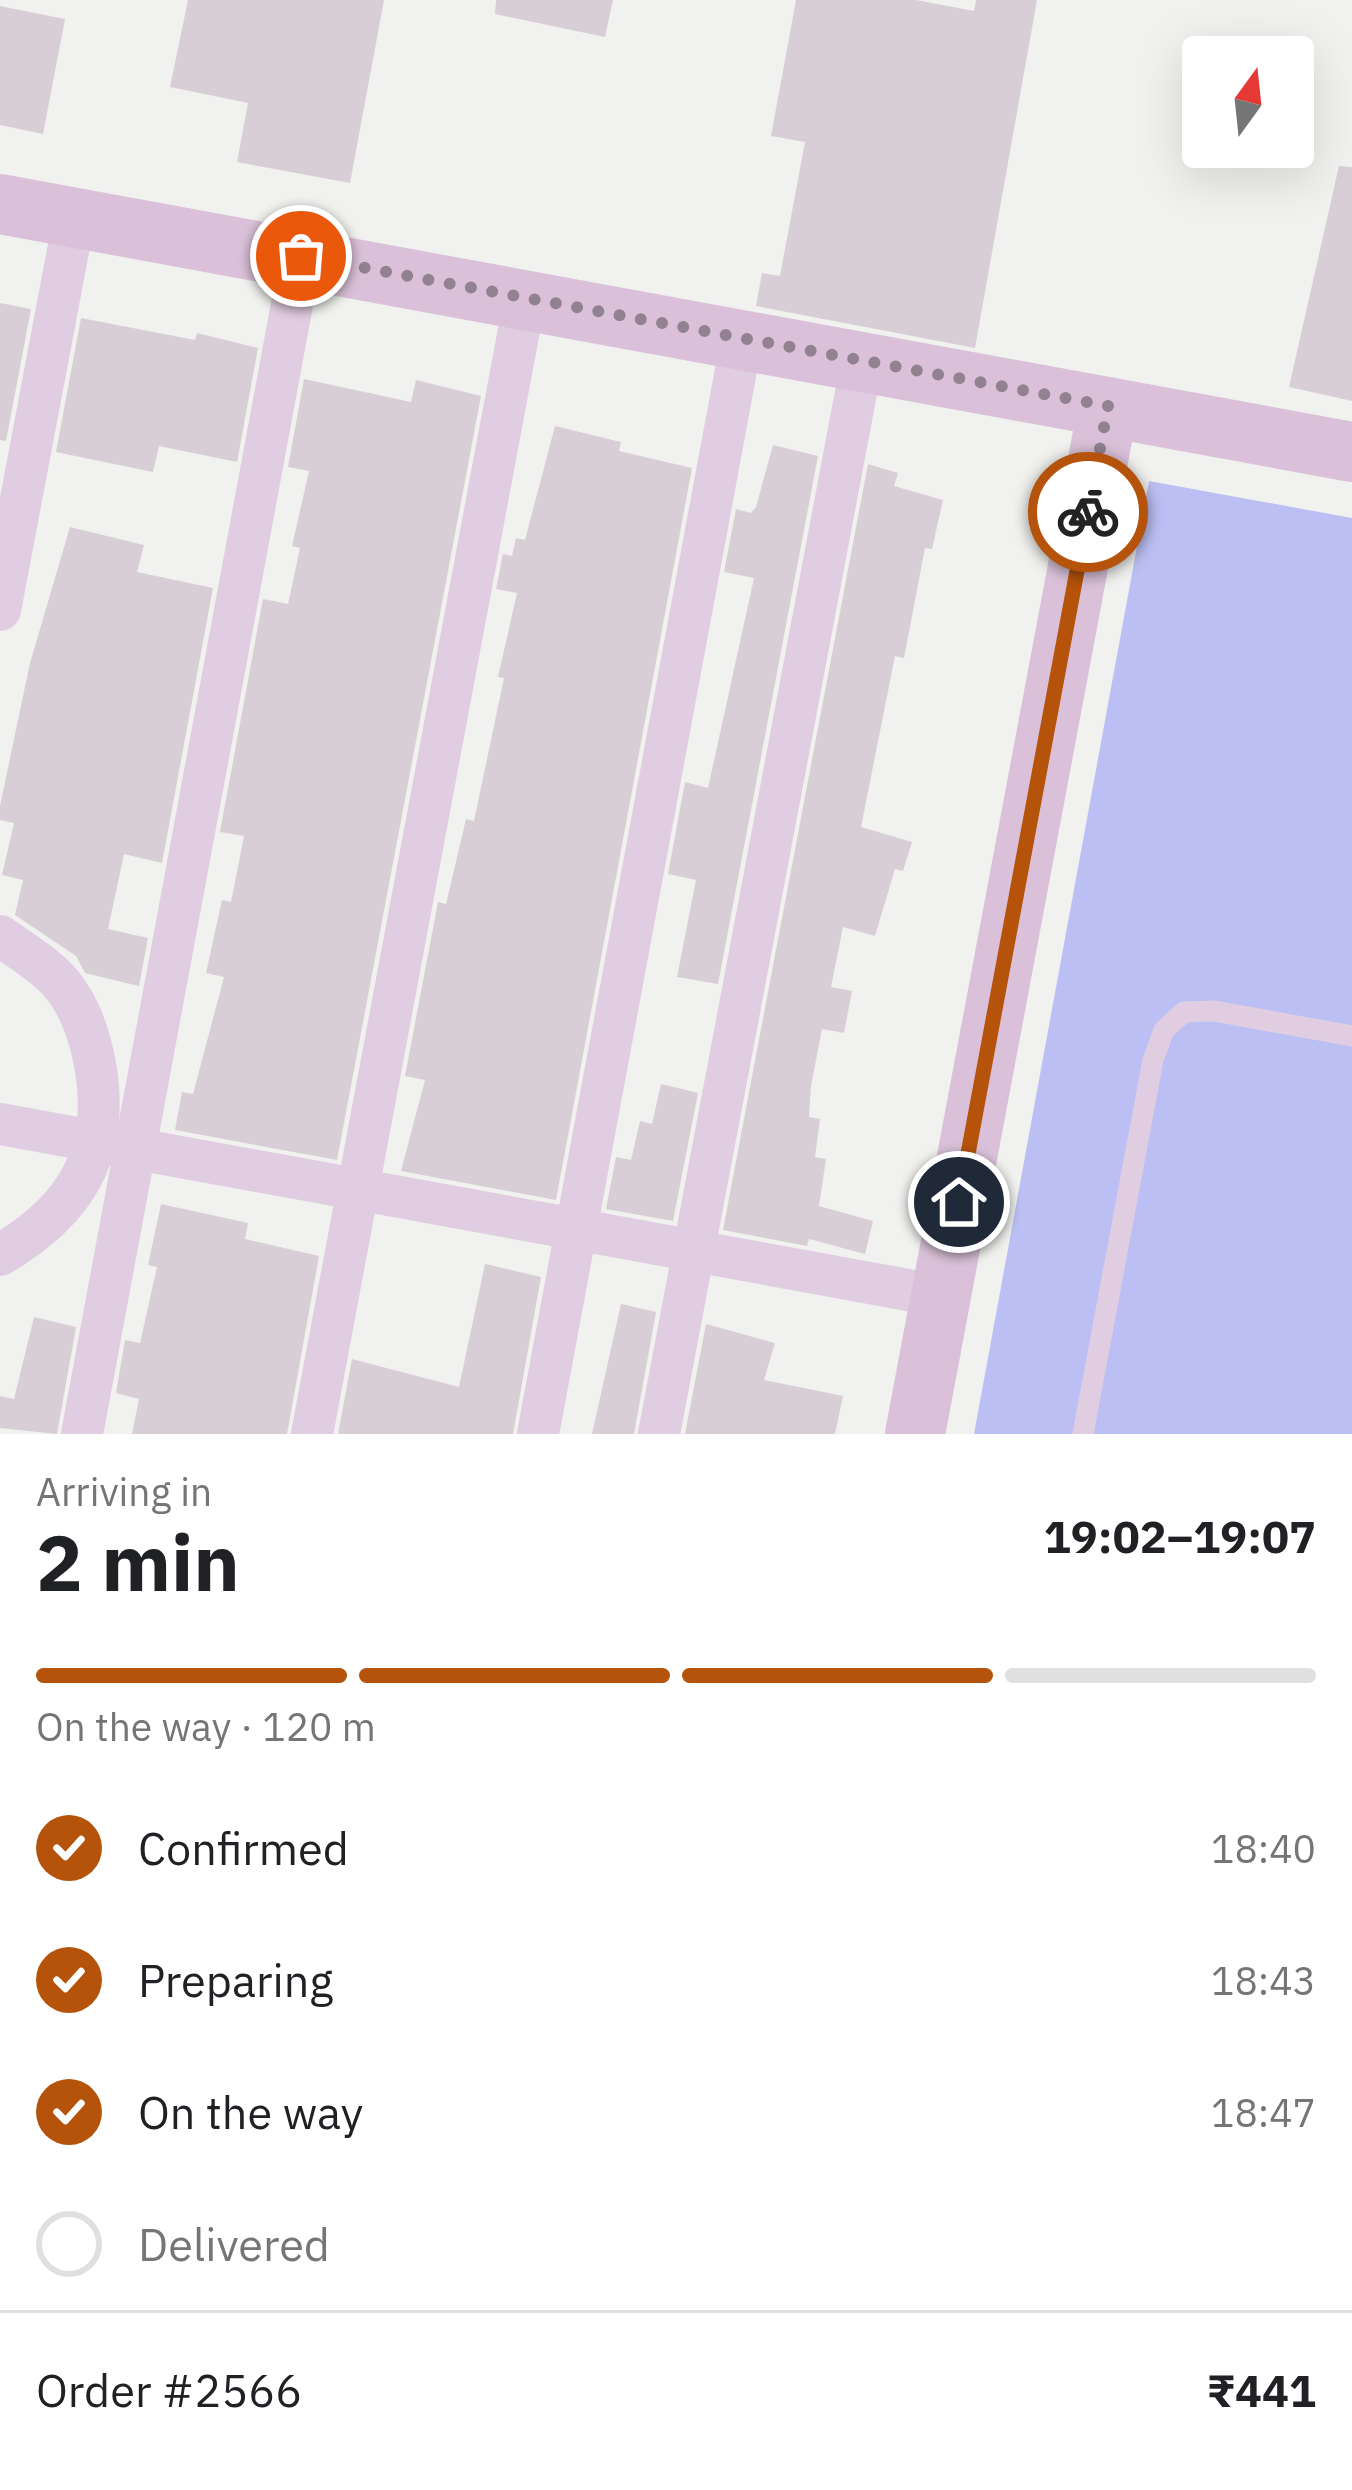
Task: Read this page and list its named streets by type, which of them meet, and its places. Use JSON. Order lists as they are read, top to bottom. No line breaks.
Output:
{"north":"top","page":{"heading":["2 min","Arriving in","19:02–19:07"],"panel":["Order #2566","₹441"],"bar":"On the way · 120 m","list":[["Confirmed","18:40"],["Preparing","18:43"],["On the way","18:47"],"Delivered"]}}
